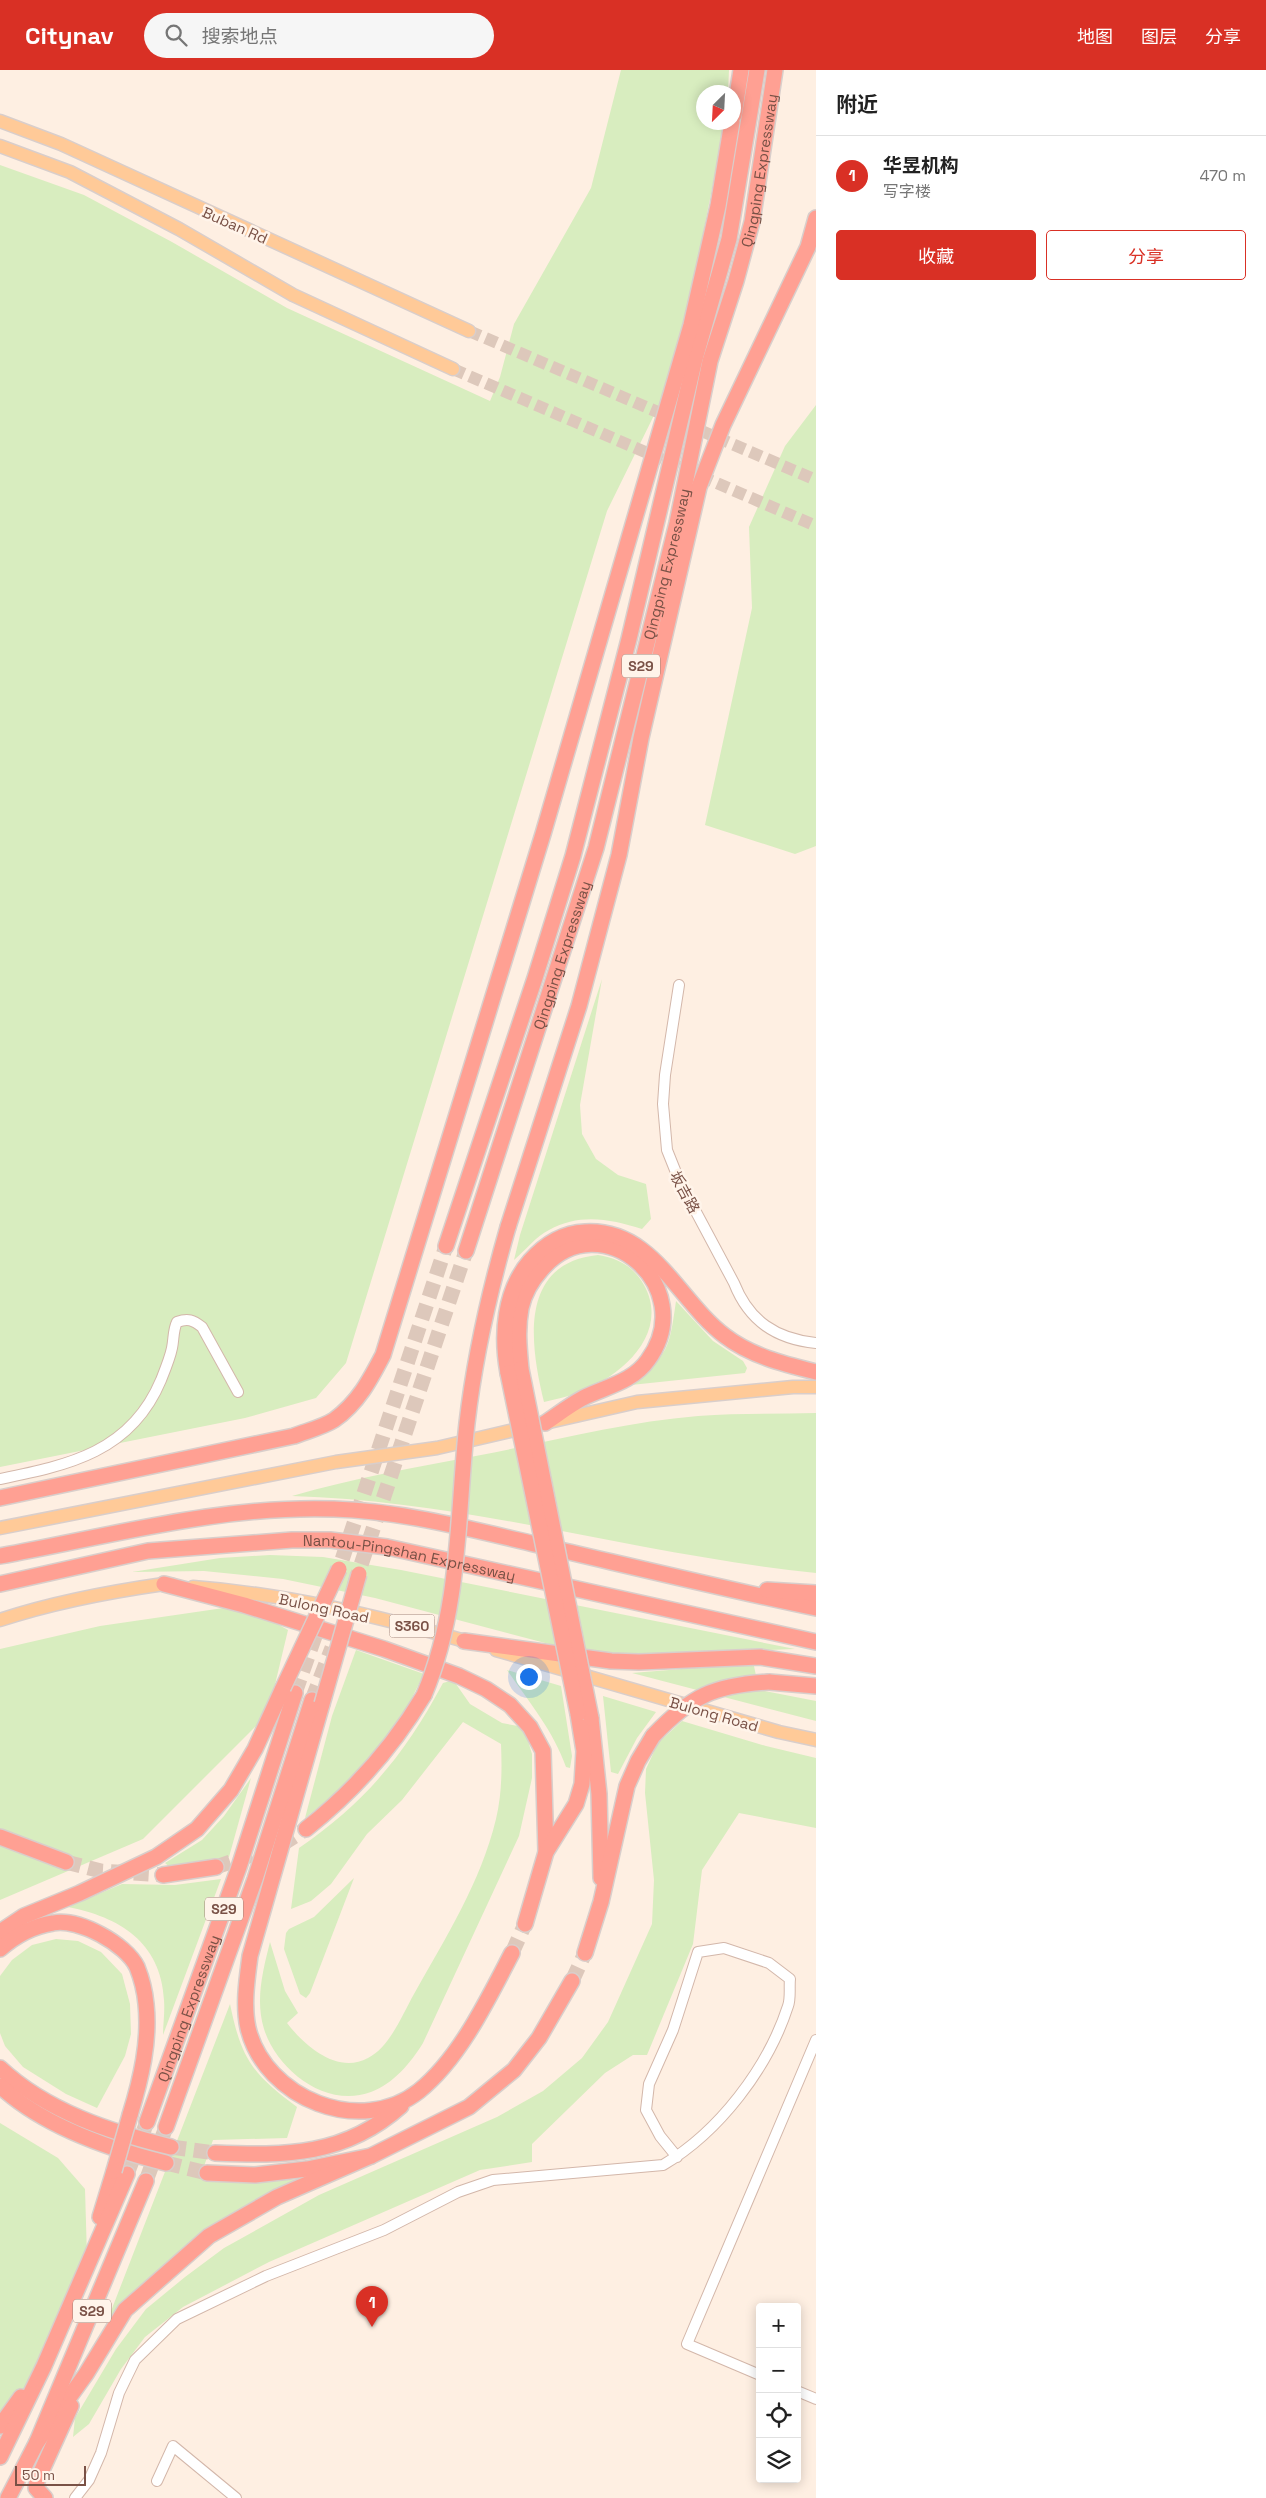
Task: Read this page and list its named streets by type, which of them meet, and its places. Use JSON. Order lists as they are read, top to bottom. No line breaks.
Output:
{"streets":{"highway":["Qingping Expressway","S29","Nantou-Pingshan Expressway"],"main road":["Buban Rd","Bulong Road","S360"],"street":["坂吉路"]},"scale_bar":"50 m","north":"bottom left","page":{"header":"Citynav","search":"搜索地点","nav":["地图","图层","分享"],"heading":"附近","list":[{"mark":"1","name":"华昱机构","note":"写字楼","value":"470 m"}],"buttons":["收藏","分享"],"pins":"1","map_buttons":["+","−"],"scale":"50 m"}}
